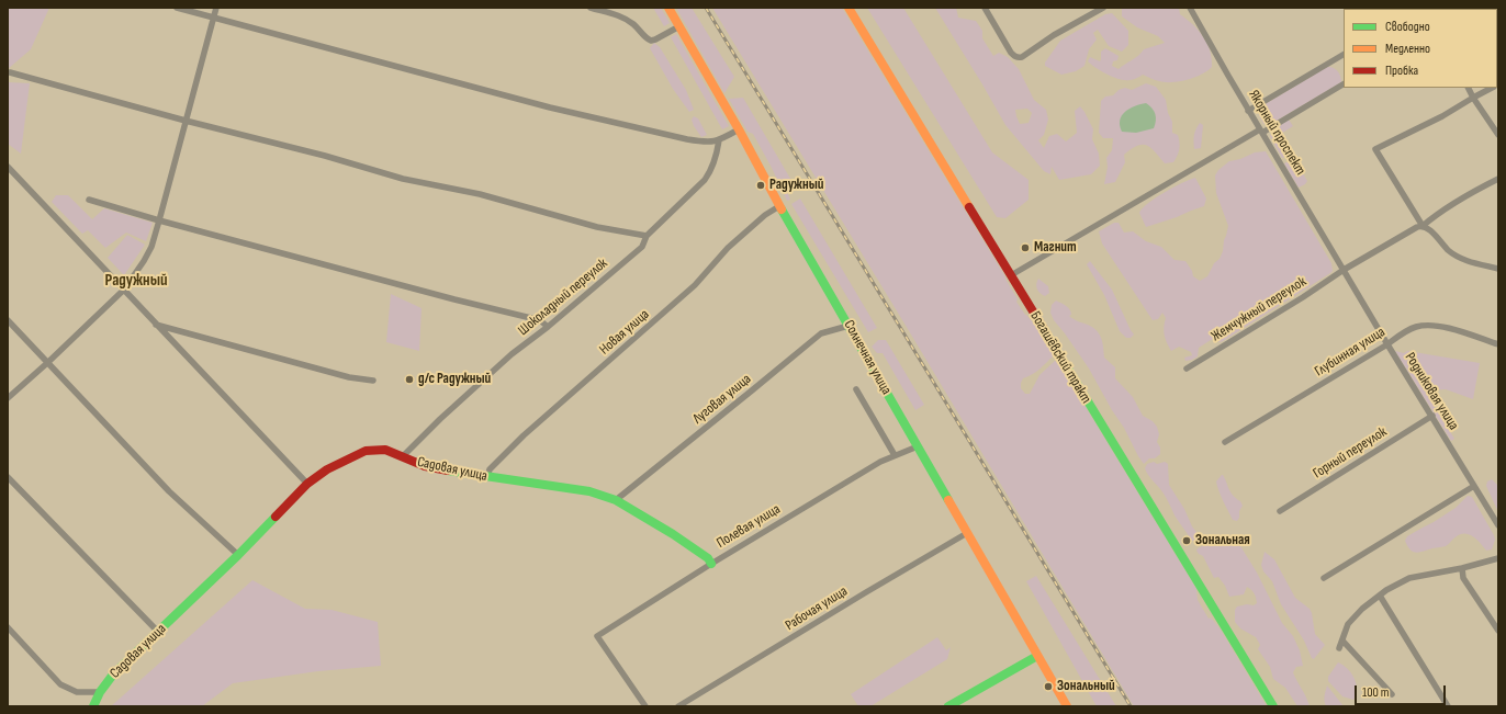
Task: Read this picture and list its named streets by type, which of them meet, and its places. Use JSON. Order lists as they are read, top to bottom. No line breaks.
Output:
{"streets":{"street":["Якорный проспект","Шоколадный переулок","Жемчужный переулок","Новая улица","Глубинная улица","Солнечная улица","Богашёвский тракт","Родниковая улица","Луговая улица","Горный переулок","Садовая улица","Полевая улица","Рабочая улица"]},"crossings":[["Якорный проспект","Жемчужный переулок"],["Якорный проспект","Родниковая улица"],["Шоколадный переулок","Садовая улица"],["Жемчужный переулок","Родниковая улица"],["Новая улица","Солнечная улица"],["Новая улица","Садовая улица"],["Глубинная улица","Родниковая улица"],["Солнечная улица","Луговая улица"],["Солнечная улица","Полевая улица"],["Солнечная улица","Рабочая улица"],["Родниковая улица","Горный переулок"],["Луговая улица","Садовая улица"],["Садовая улица","Полевая улица"]],"districts":["Радужный"],"places":["Радужный","Магнит","д/с Радужный","Зональная","Зональный"],"legend":["Свободно","Медленно","Пробка"],"scale_bar":"100 m"}
